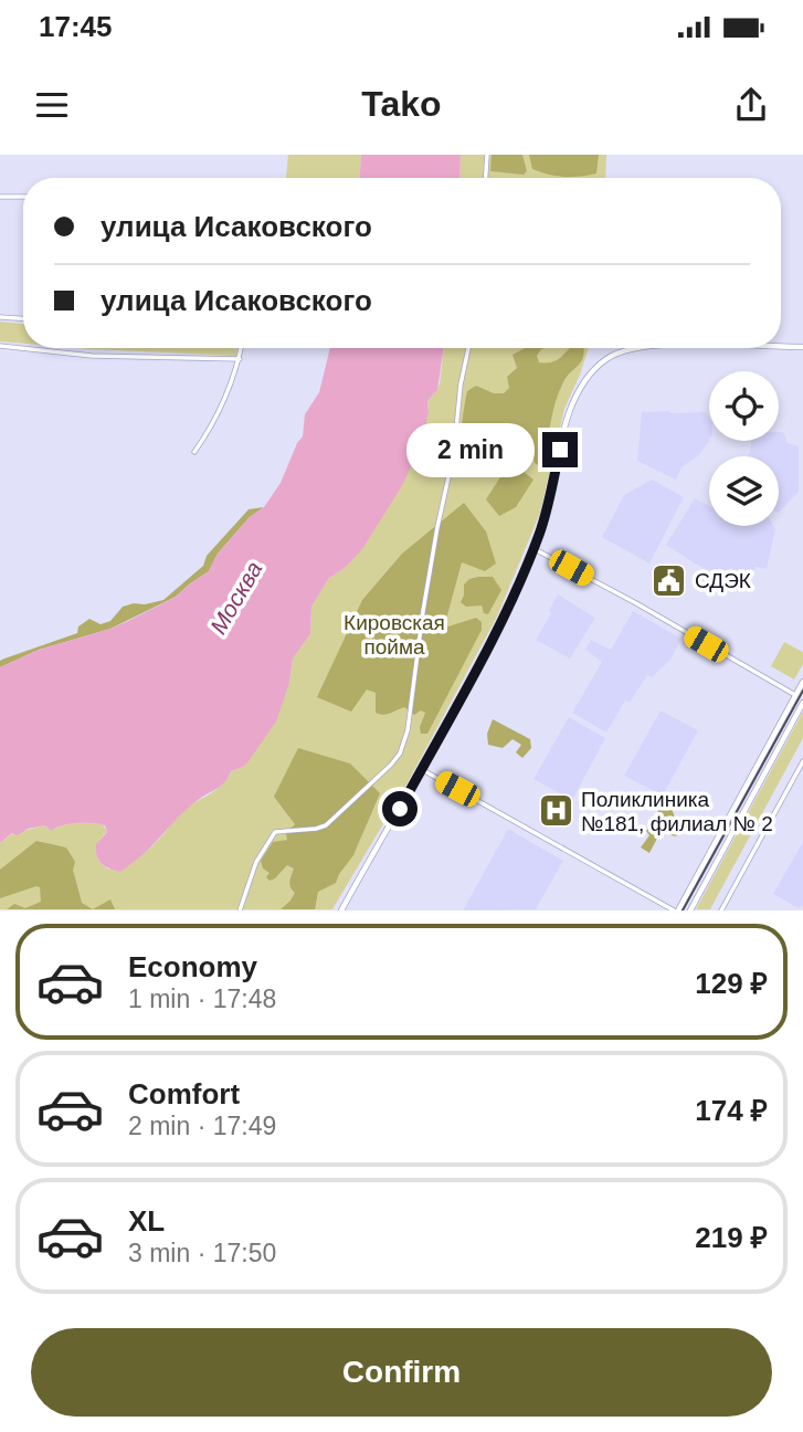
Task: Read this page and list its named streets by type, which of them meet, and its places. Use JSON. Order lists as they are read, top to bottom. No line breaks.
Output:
{"water":["Москва"],"parks":["Кировская пойма"],"places":{"public building":["СДЭК"],"hospital":["Поликлиника №181, филиал № 2"]},"page":{"status":"17:45","header":"Tako","banner":["улица Исаковского","улица Исаковского"],"bubble":"2 min","list":[{"name":"Economy","note":"1 min · 17:48","value":"129 ₽"},{"name":"Comfort","note":"2 min · 17:49","value":"174 ₽"},{"name":"XL","note":"3 min · 17:50","value":"219 ₽"}],"buttons":"Confirm"}}
